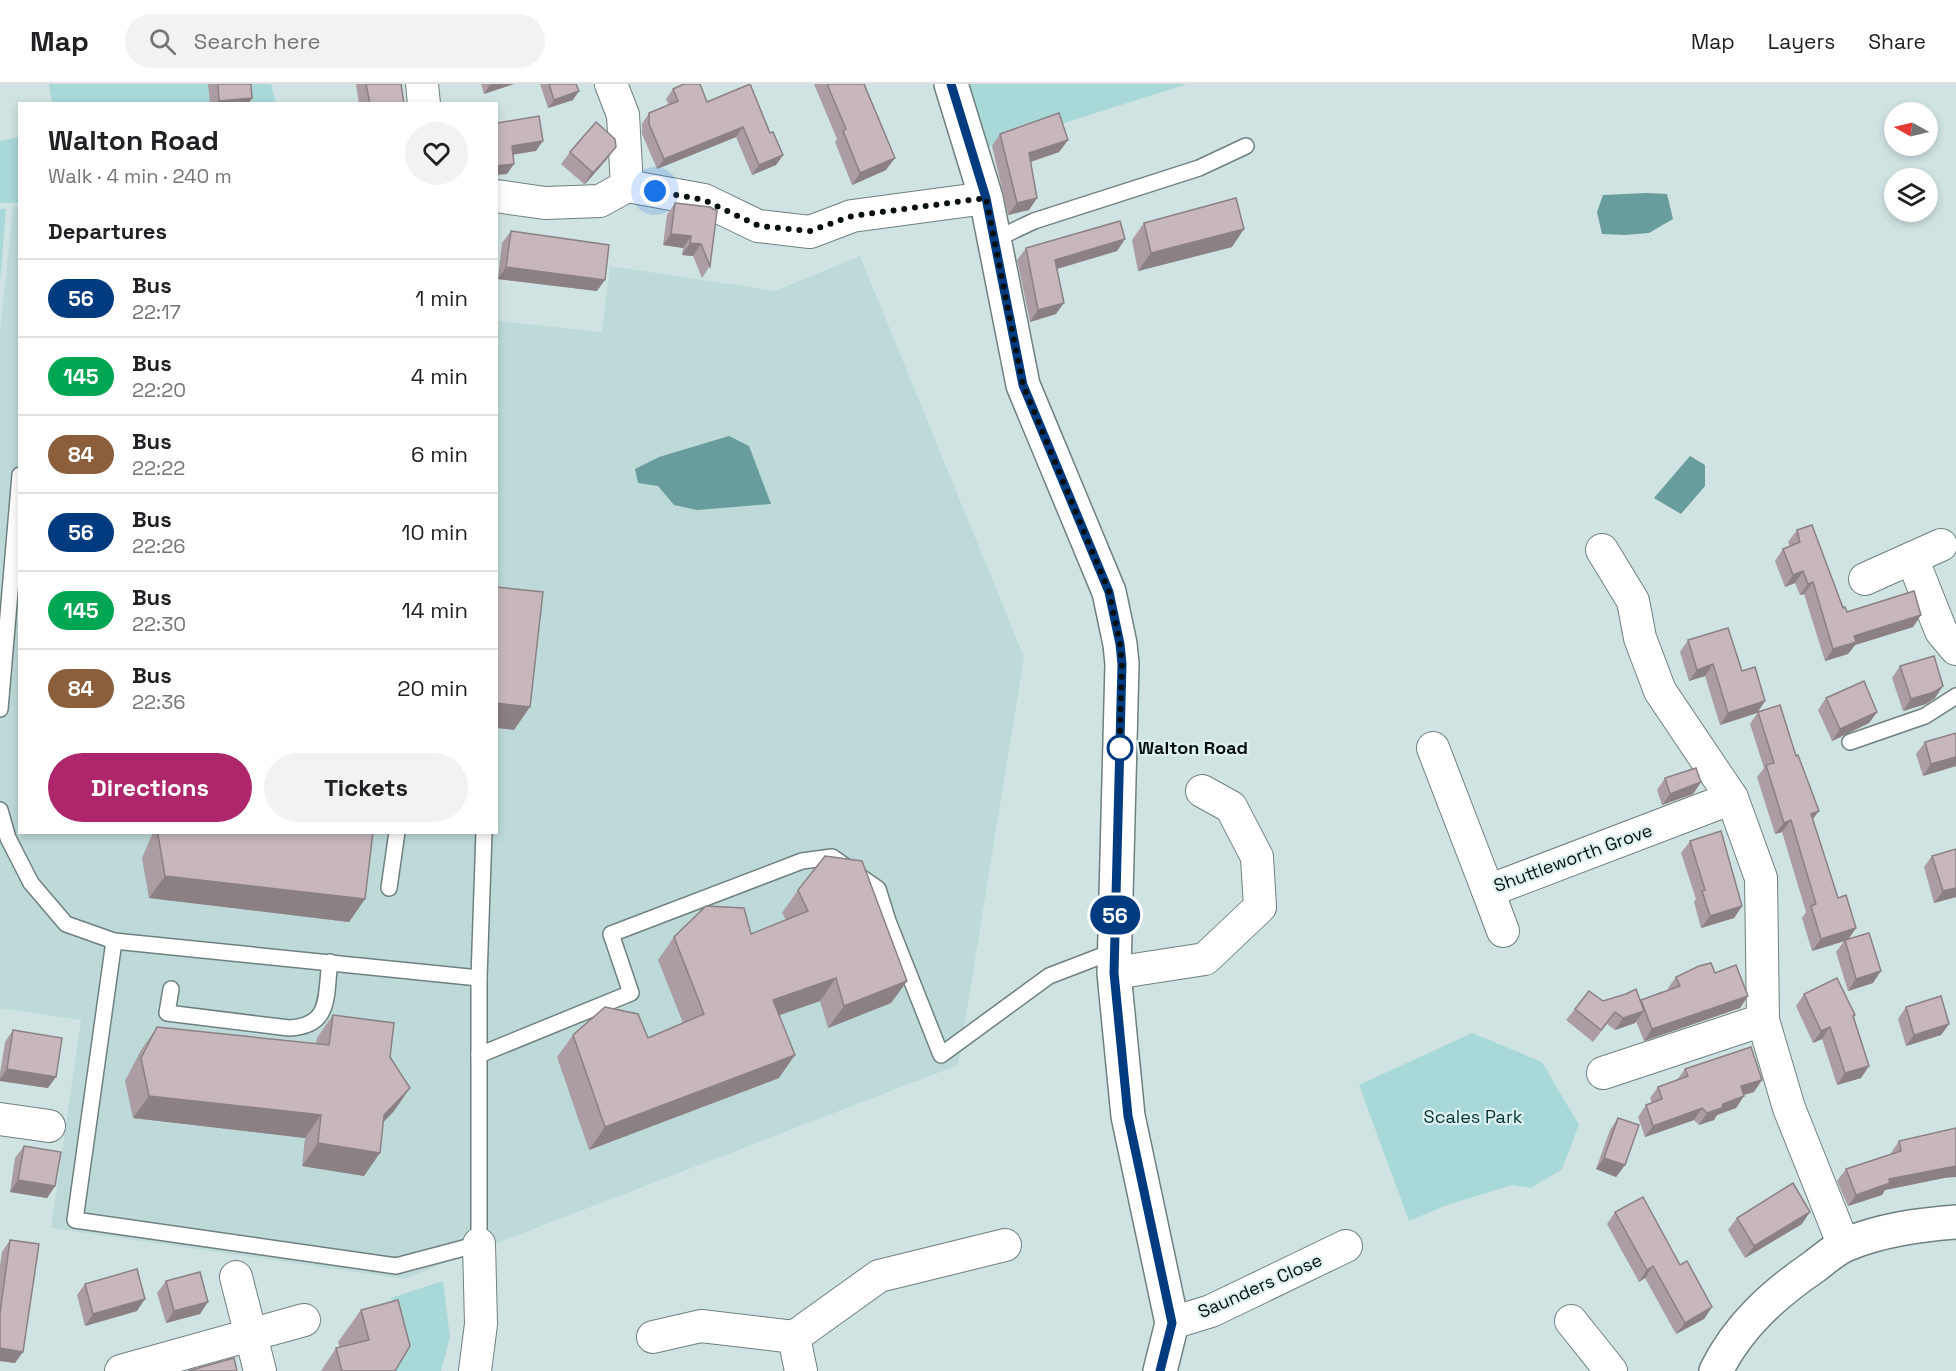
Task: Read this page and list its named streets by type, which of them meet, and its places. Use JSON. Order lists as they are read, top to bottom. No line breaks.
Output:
{"streets":{"street":["Shuttleworth Grove","Saunders Close"]},"parks":["Scales Park"],"places":["Walton Road"],"lines":["bus line 56"],"north":"left","page":{"header":"Map","search":"Search here","nav":["Map","Layers","Share"],"on_map":"56","heading":[["Walton Road","Walk · 4 min · 240 m"],"Departures"],"list":[{"mark":"56","name":"Bus","note":"22:17","value":"1 min"},{"mark":"145","name":"Bus","note":"22:20","value":"4 min"},{"mark":"84","name":"Bus","note":"22:22","value":"6 min"},{"mark":"56","name":"Bus","note":"22:26","value":"10 min"},{"mark":"145","name":"Bus","note":"22:30","value":"14 min"},{"mark":"84","name":"Bus","note":"22:36","value":"20 min"}],"buttons":["Directions","Tickets"]}}
